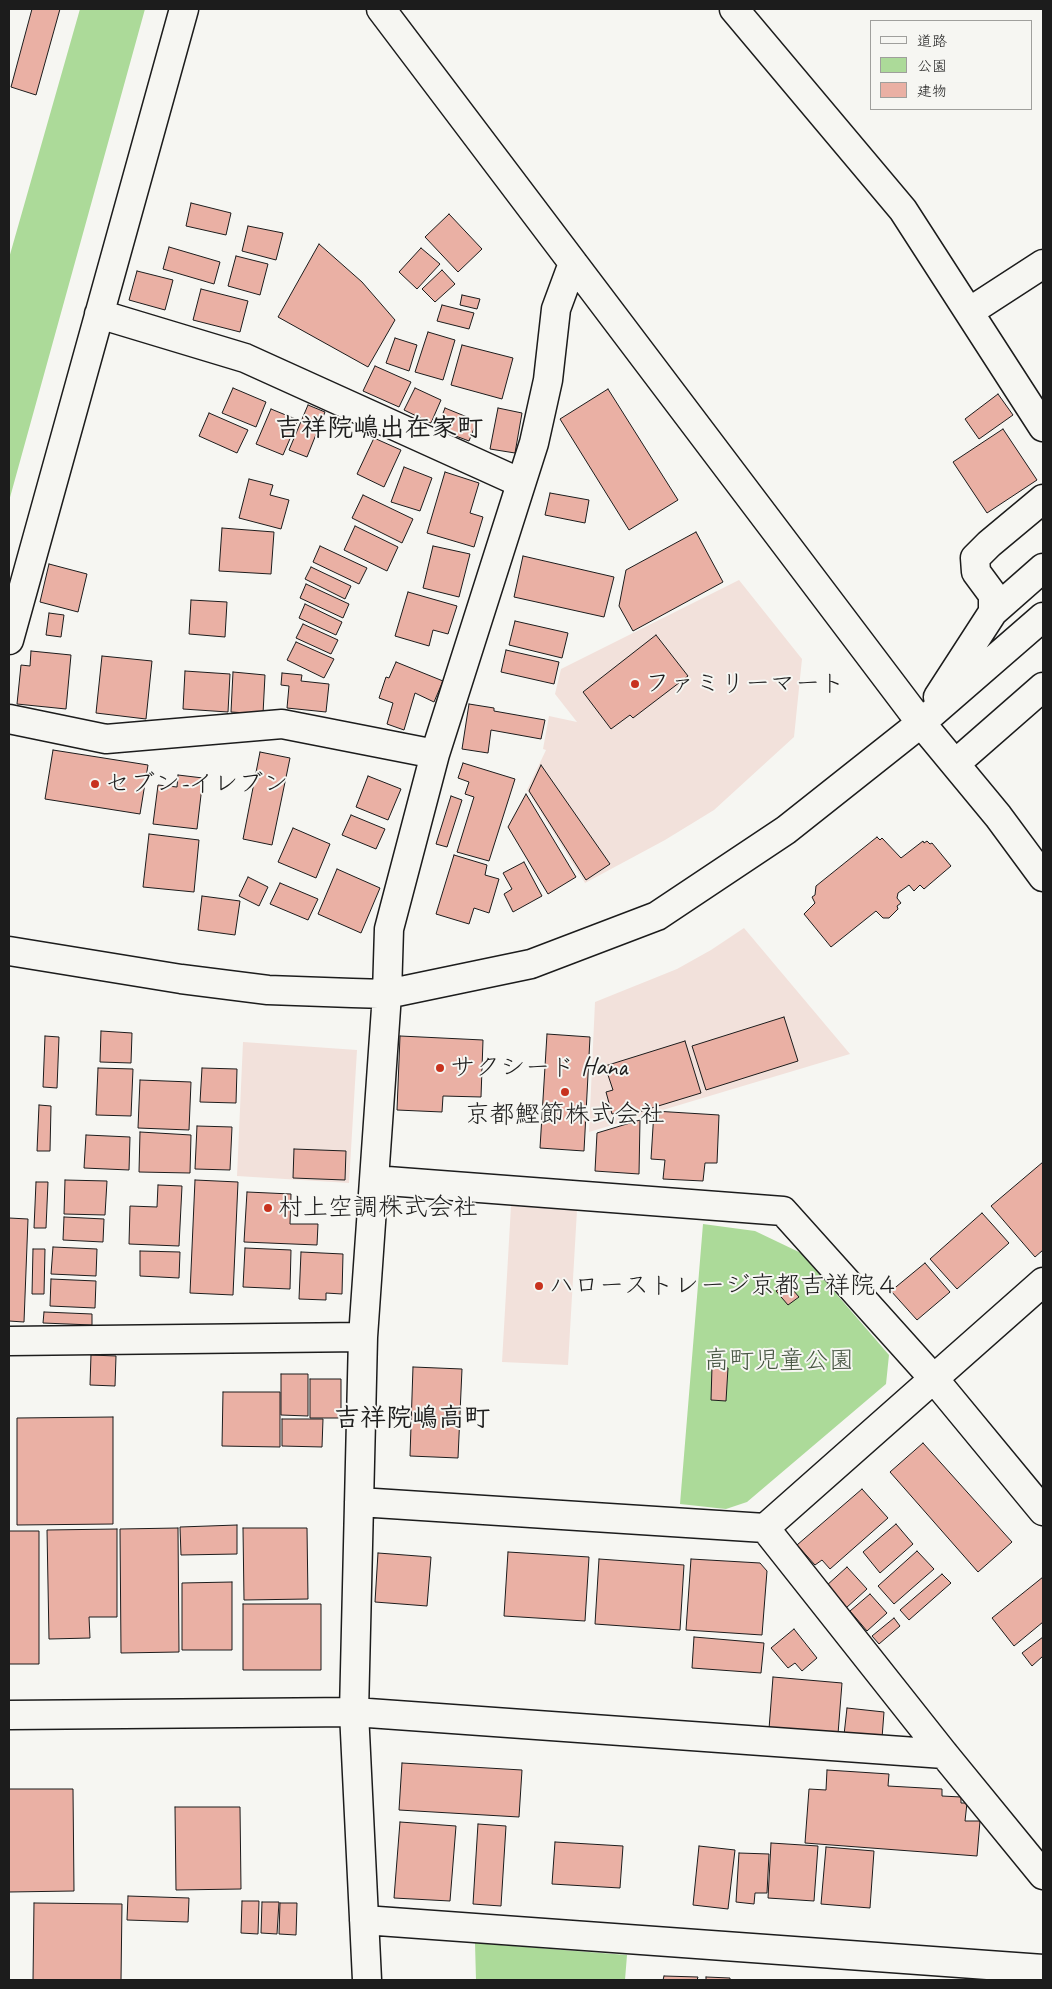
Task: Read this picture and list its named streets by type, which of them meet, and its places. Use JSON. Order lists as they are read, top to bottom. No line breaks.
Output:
{"districts":["吉祥院嶋出在家町","吉祥院嶋高町"],"parks":["高町児童公園"],"places":["ファミリーマート","セブン-イレブン","サクシード Hana","京都鰹節株式会社","村上空調株式会社","ハローストレージ京都吉祥院４"],"legend":["道路","公園","建物"]}
